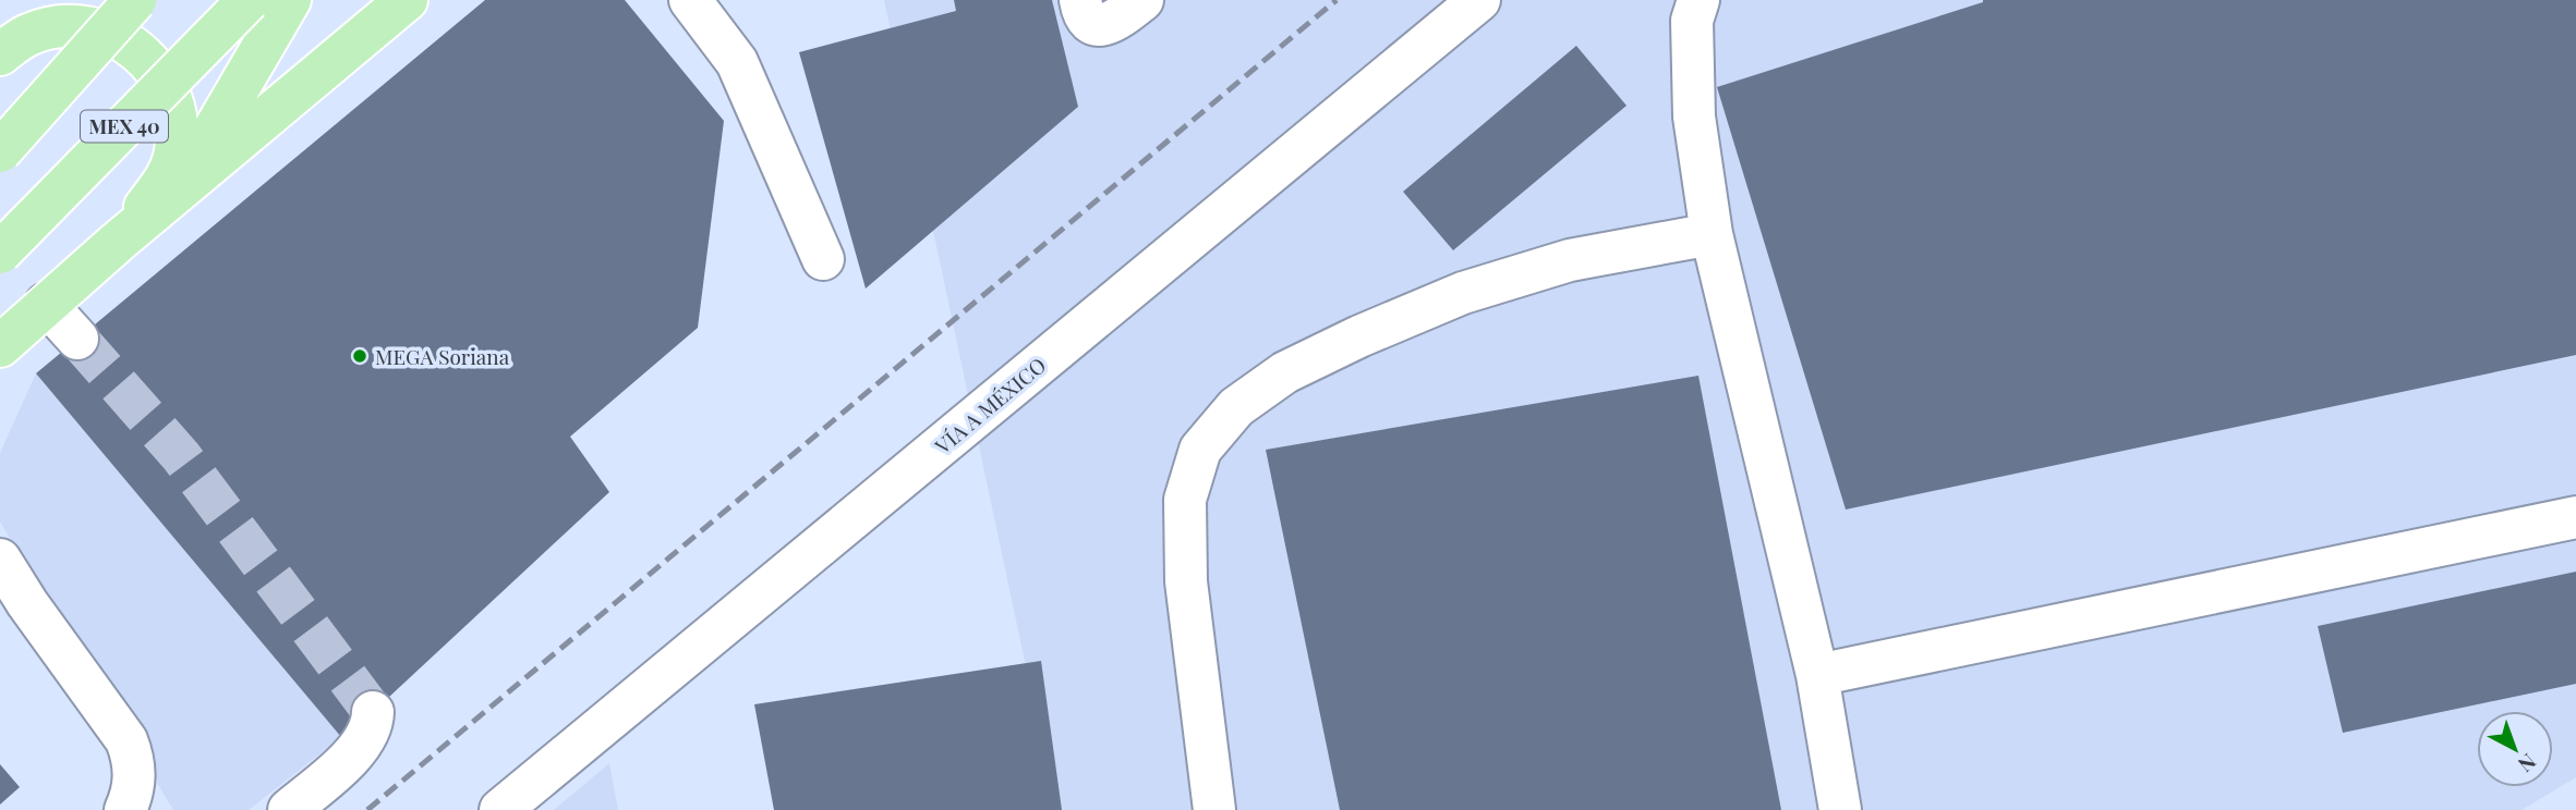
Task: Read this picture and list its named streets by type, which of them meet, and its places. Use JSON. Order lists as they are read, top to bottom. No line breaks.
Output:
{"streets":{"main road":["MEX 40"],"street":["VÍA A MÉXICO"]},"places":["MEGA Soriana"],"north":"bottom right"}
